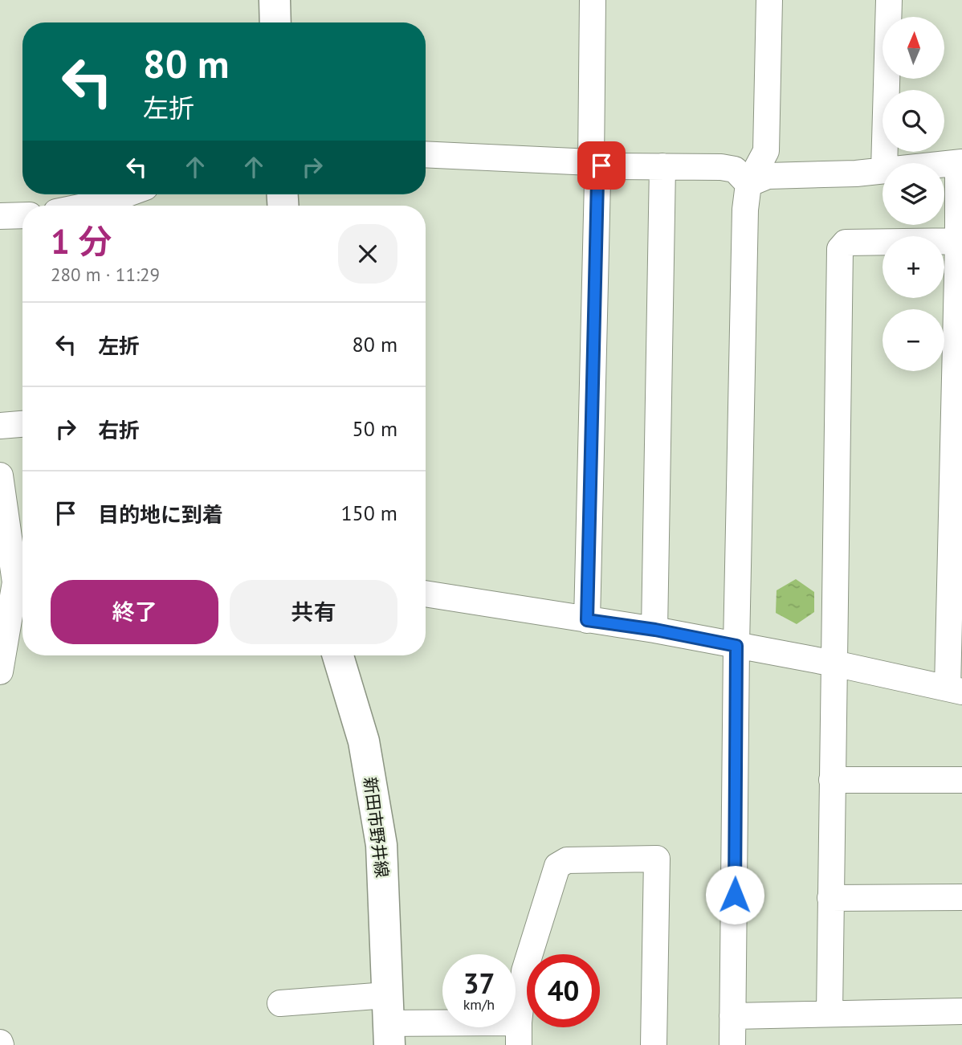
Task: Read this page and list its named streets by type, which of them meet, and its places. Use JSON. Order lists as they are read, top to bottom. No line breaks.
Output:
{"streets":{"main road":["新田市野井線"]},"north":"top","page":{"map_buttons":["+","−"],"turn":["80 m","左折"],"heading":["1 分","280 m · 11:29"],"list":[{"name":"左折","value":"80 m"},{"name":"右折","value":"50 m"},{"name":"目的地に到着","value":"150 m"}],"buttons":["終了","共有"],"speed":"37 km/h","limit":"40"}}
